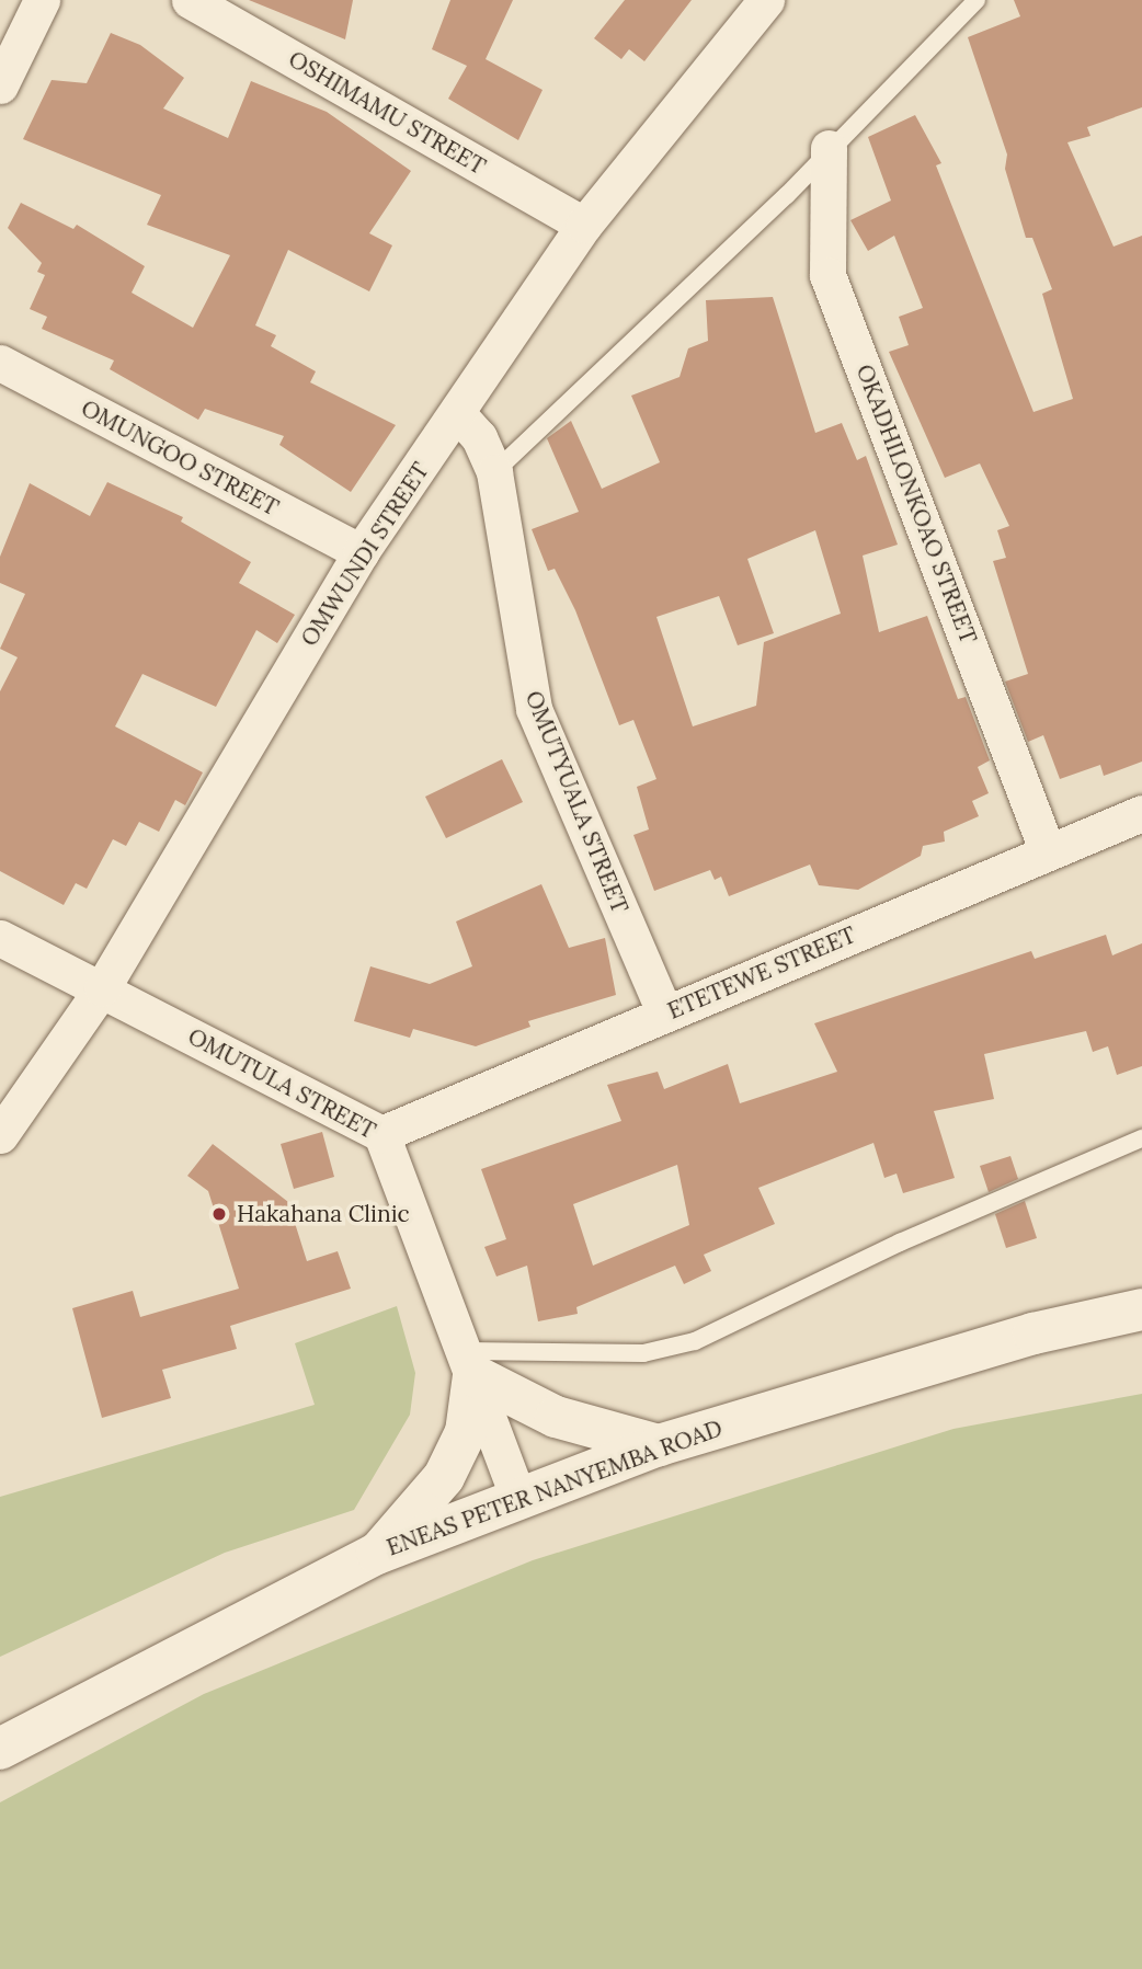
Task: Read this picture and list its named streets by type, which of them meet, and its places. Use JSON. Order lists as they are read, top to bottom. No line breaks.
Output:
{"streets":{"main road":["ENEAS PETER NANYEMBA ROAD"],"street":["OSHIMAMU STREET","OMUNGOO STREET","OKADHILONKOAO STREET","OMWUNDI STREET","OMUTYUALA STREET","ETETEWE STREET","OMUTULA STREET"]},"crossings":[["OSHIMAMU STREET","OMWUNDI STREET"],["OMUNGOO STREET","OMWUNDI STREET"],["OKADHILONKOAO STREET","ETETEWE STREET"],["OMWUNDI STREET","OMUTYUALA STREET"],["OMWUNDI STREET","OMUTULA STREET"],["OMUTYUALA STREET","ETETEWE STREET"],["ETETEWE STREET","OMUTULA STREET"],["OMUTULA STREET","ENEAS PETER NANYEMBA ROAD"]],"places":["Hakahana Clinic"]}
